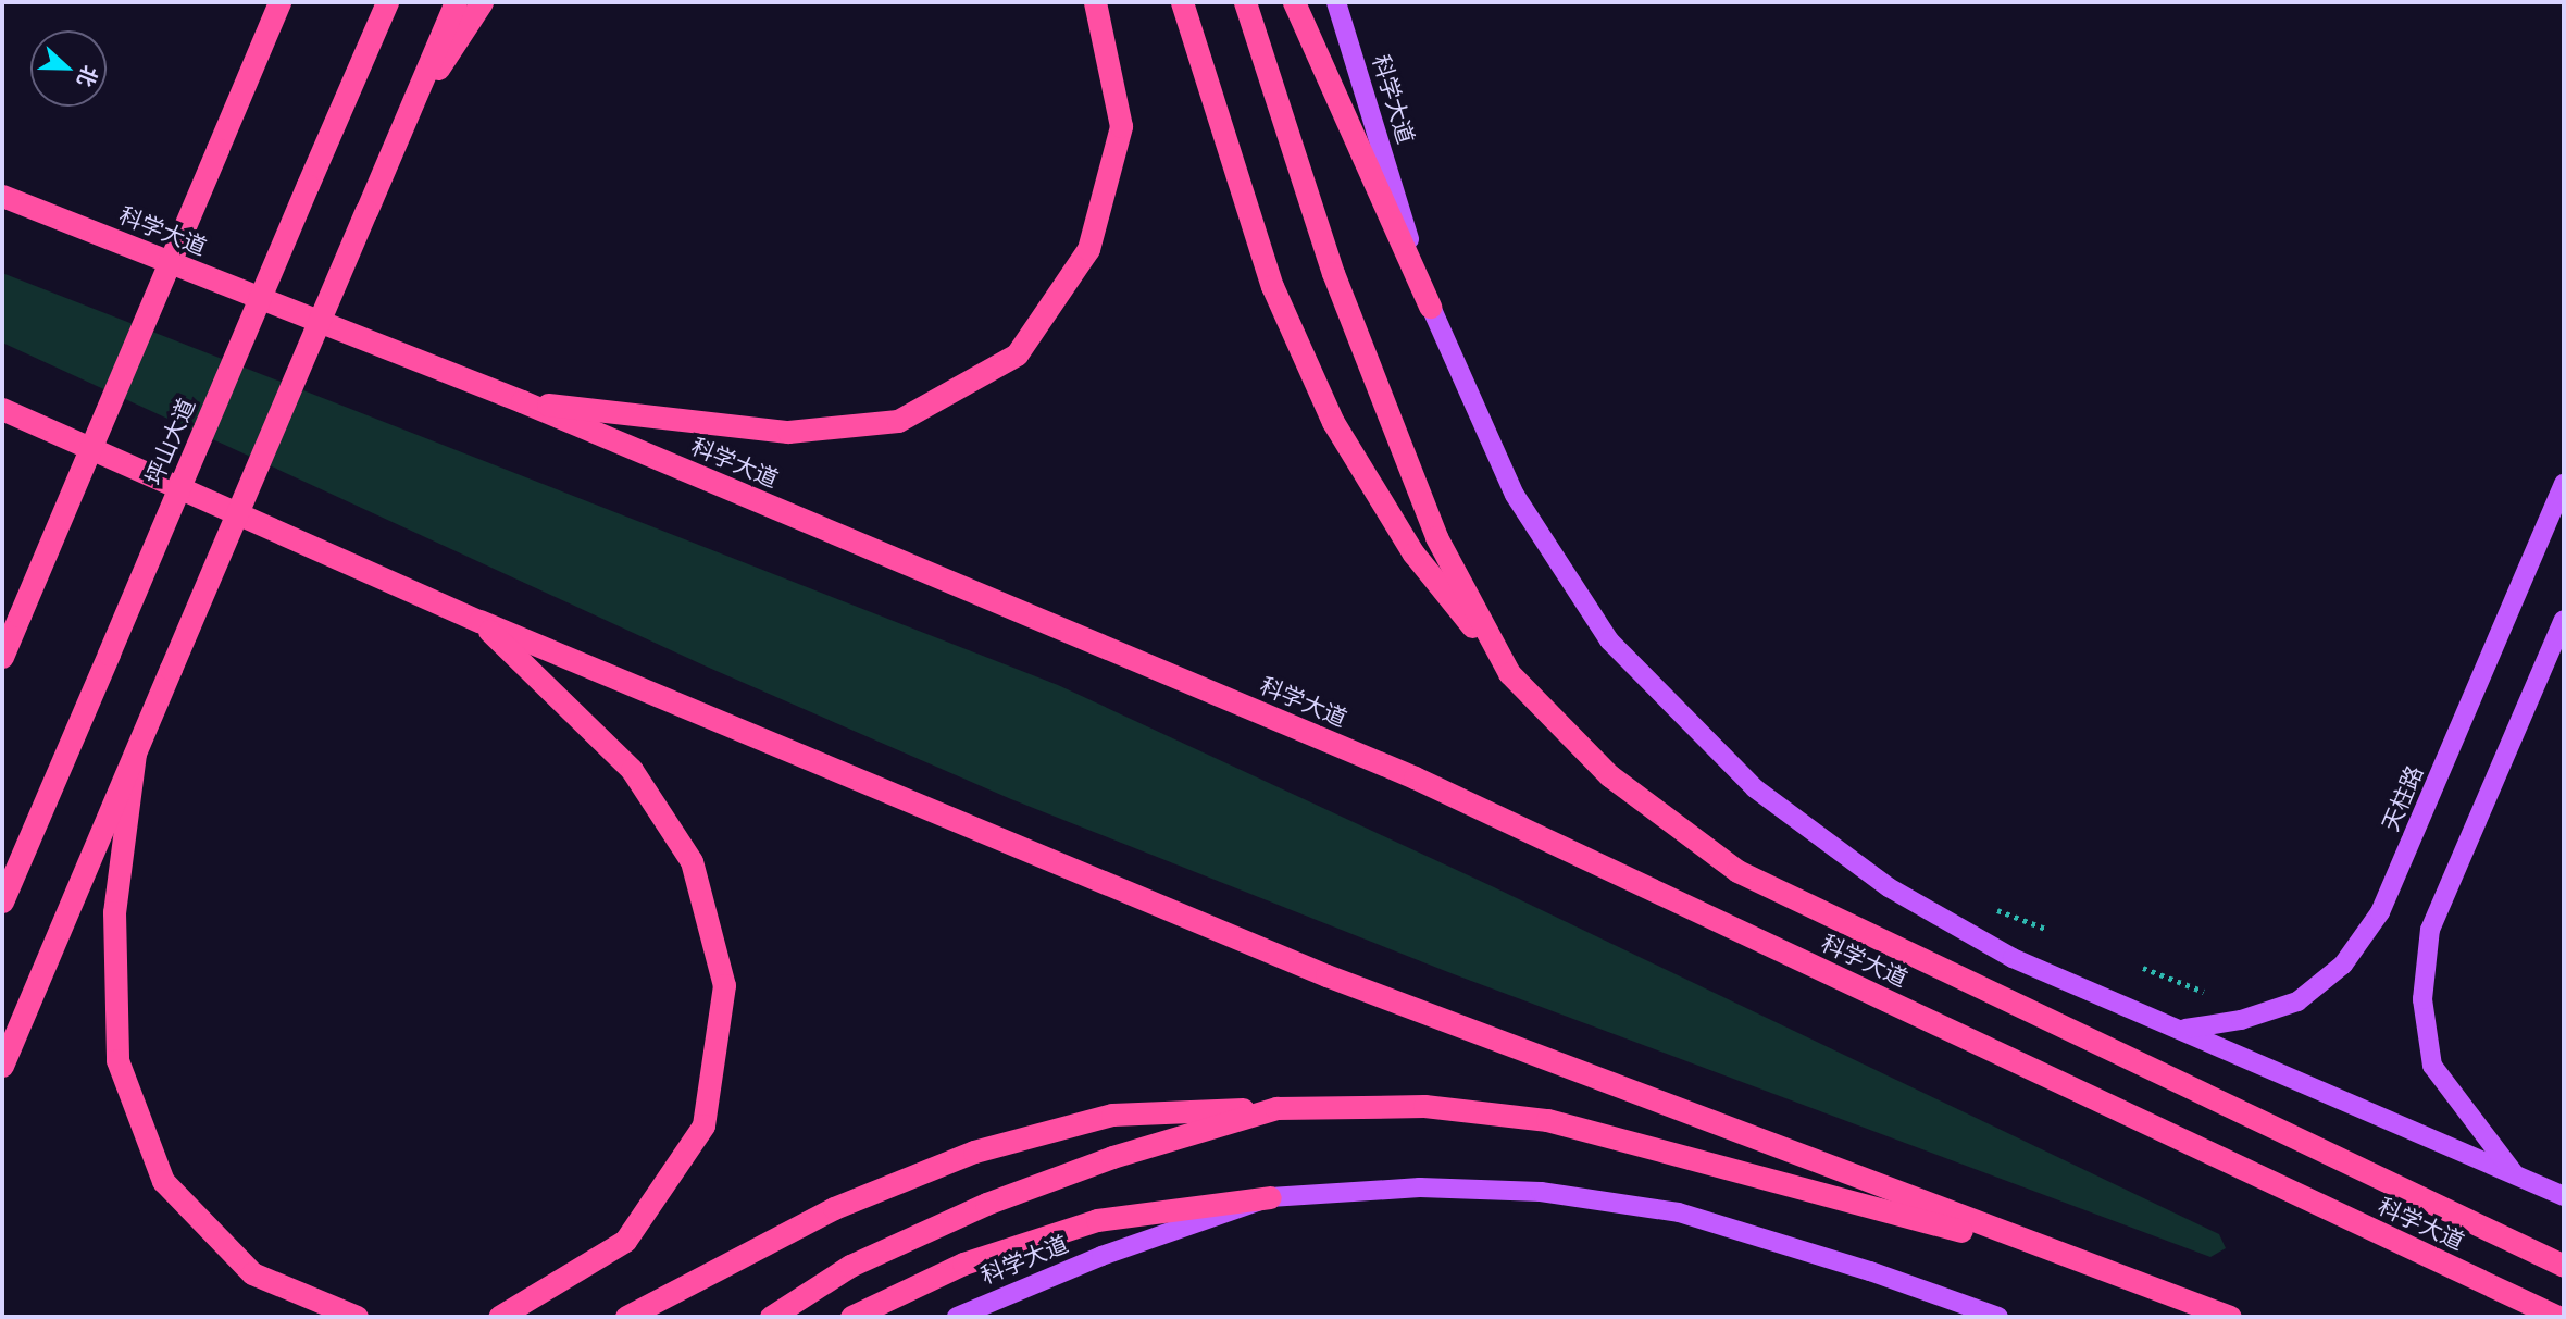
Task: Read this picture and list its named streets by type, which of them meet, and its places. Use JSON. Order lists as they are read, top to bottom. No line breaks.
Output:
{"streets":{"highway":["科学大道","坪山大道"],"main road":["天柱路"]},"crossings":[["科学大道","天柱路"]],"north":"right"}
